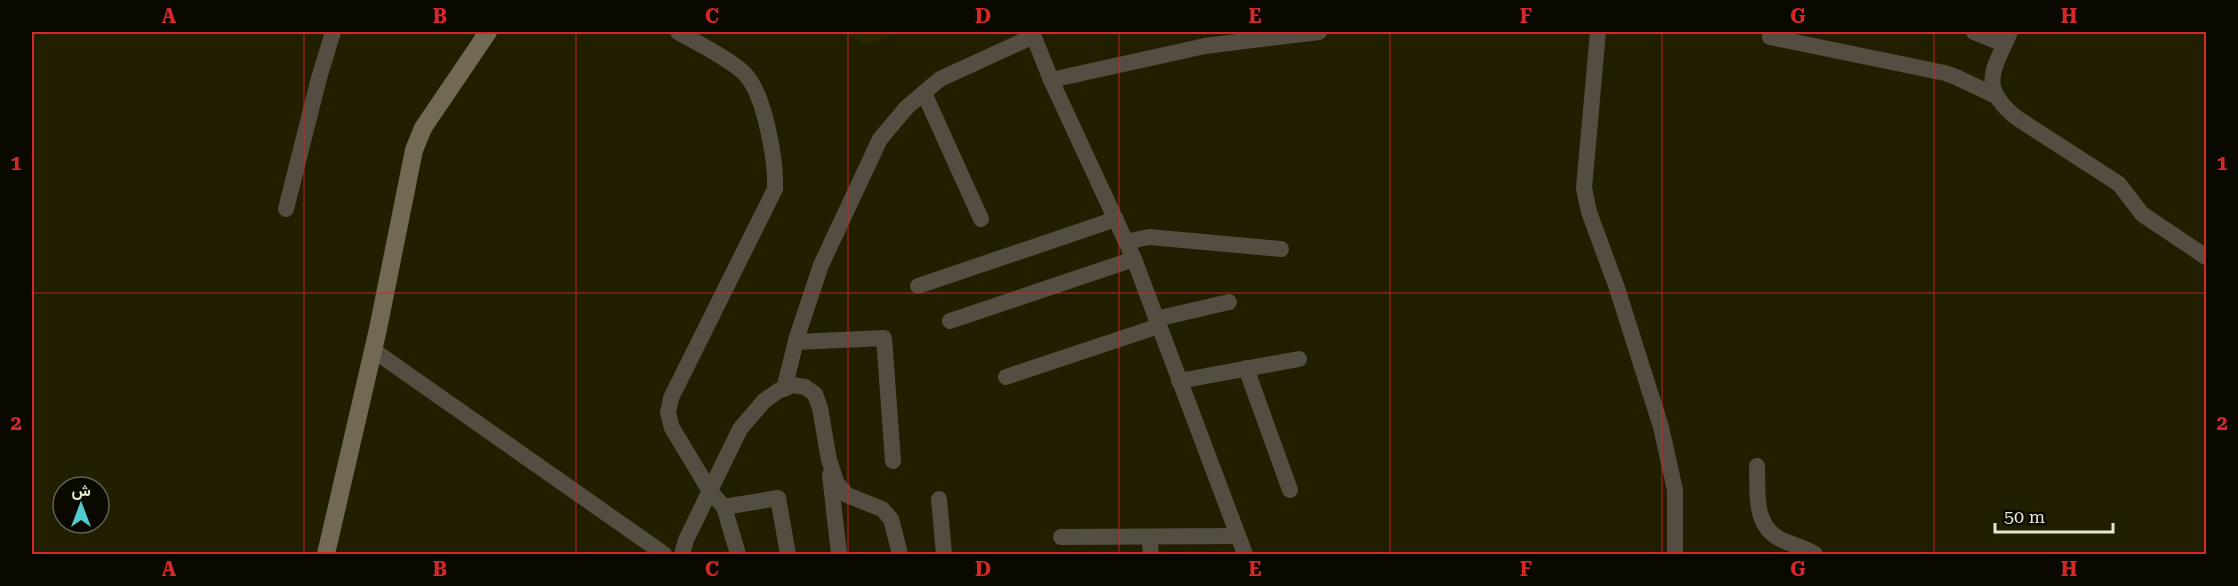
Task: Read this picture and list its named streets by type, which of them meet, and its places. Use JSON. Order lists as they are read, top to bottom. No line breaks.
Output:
{"scale_bar":"50 m","north":"top","grid":{"columns":["A","B","C","D","E","F","G","H"],"rows":["1","2"]}}
